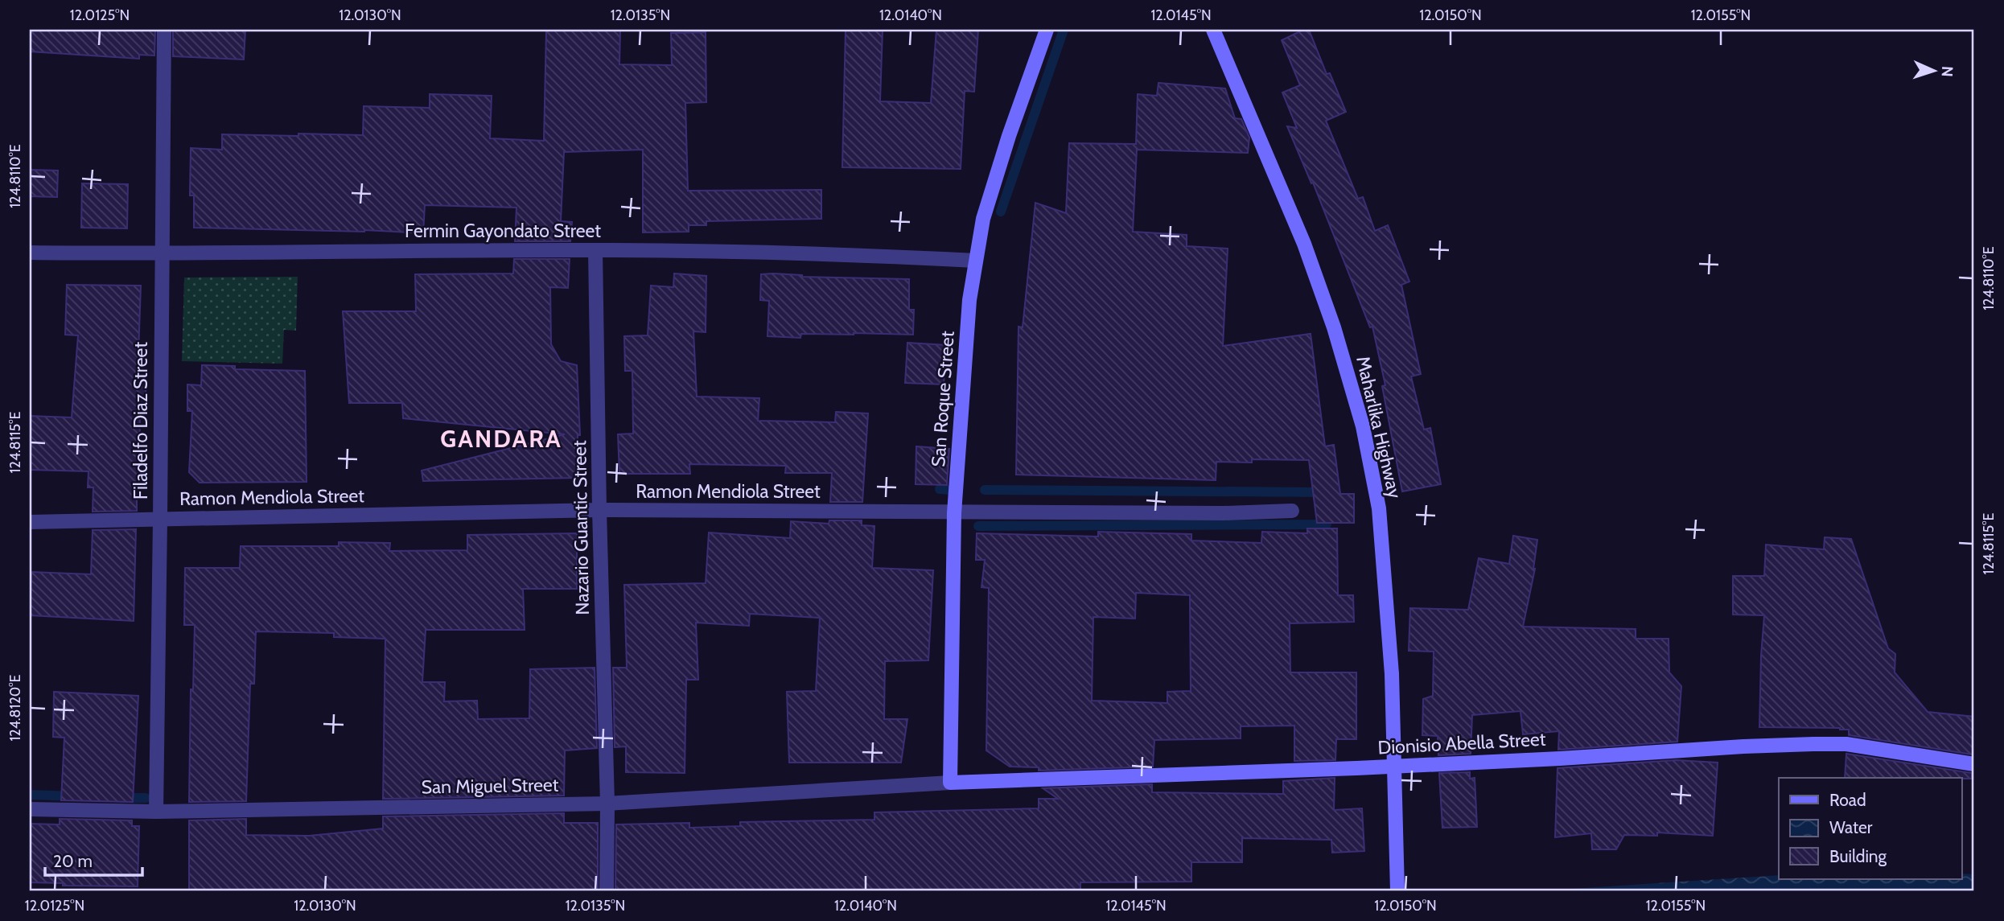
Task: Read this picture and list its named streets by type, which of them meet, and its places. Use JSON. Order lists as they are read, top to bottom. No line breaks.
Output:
{"streets":{"main road":["San Roque Street","Maharlika Highway","Dionisio Abella Street"],"street":["Fermin Gayondato Street","Filadelfo Diaz Street","Ramon Mendiola Street","Nazario Guantic Street","San Miguel Street"]},"crossings":[["Fermin Gayondato Street","San Roque Street"],["Fermin Gayondato Street","Filadelfo Diaz Street"],["Fermin Gayondato Street","Nazario Guantic Street"],["San Roque Street","Ramon Mendiola Street"],["San Roque Street","Dionisio Abella Street"],["San Roque Street","San Miguel Street"],["Filadelfo Diaz Street","Ramon Mendiola Street"],["Filadelfo Diaz Street","San Miguel Street"],["Ramon Mendiola Street","Nazario Guantic Street"],["Nazario Guantic Street","San Miguel Street"],["Dionisio Abella Street","San Miguel Street"]],"districts":["GANDARA"],"legend":["Road","Water","Building"],"scale_bar":"20 m","north":"right","coordinates":["12.0125°N","12.0130°N","12.0135°N","12.0140°N","12.0145°N","12.0150°N","12.0155°N","124.8110°E","124.8115°E","124.8120°E"]}
